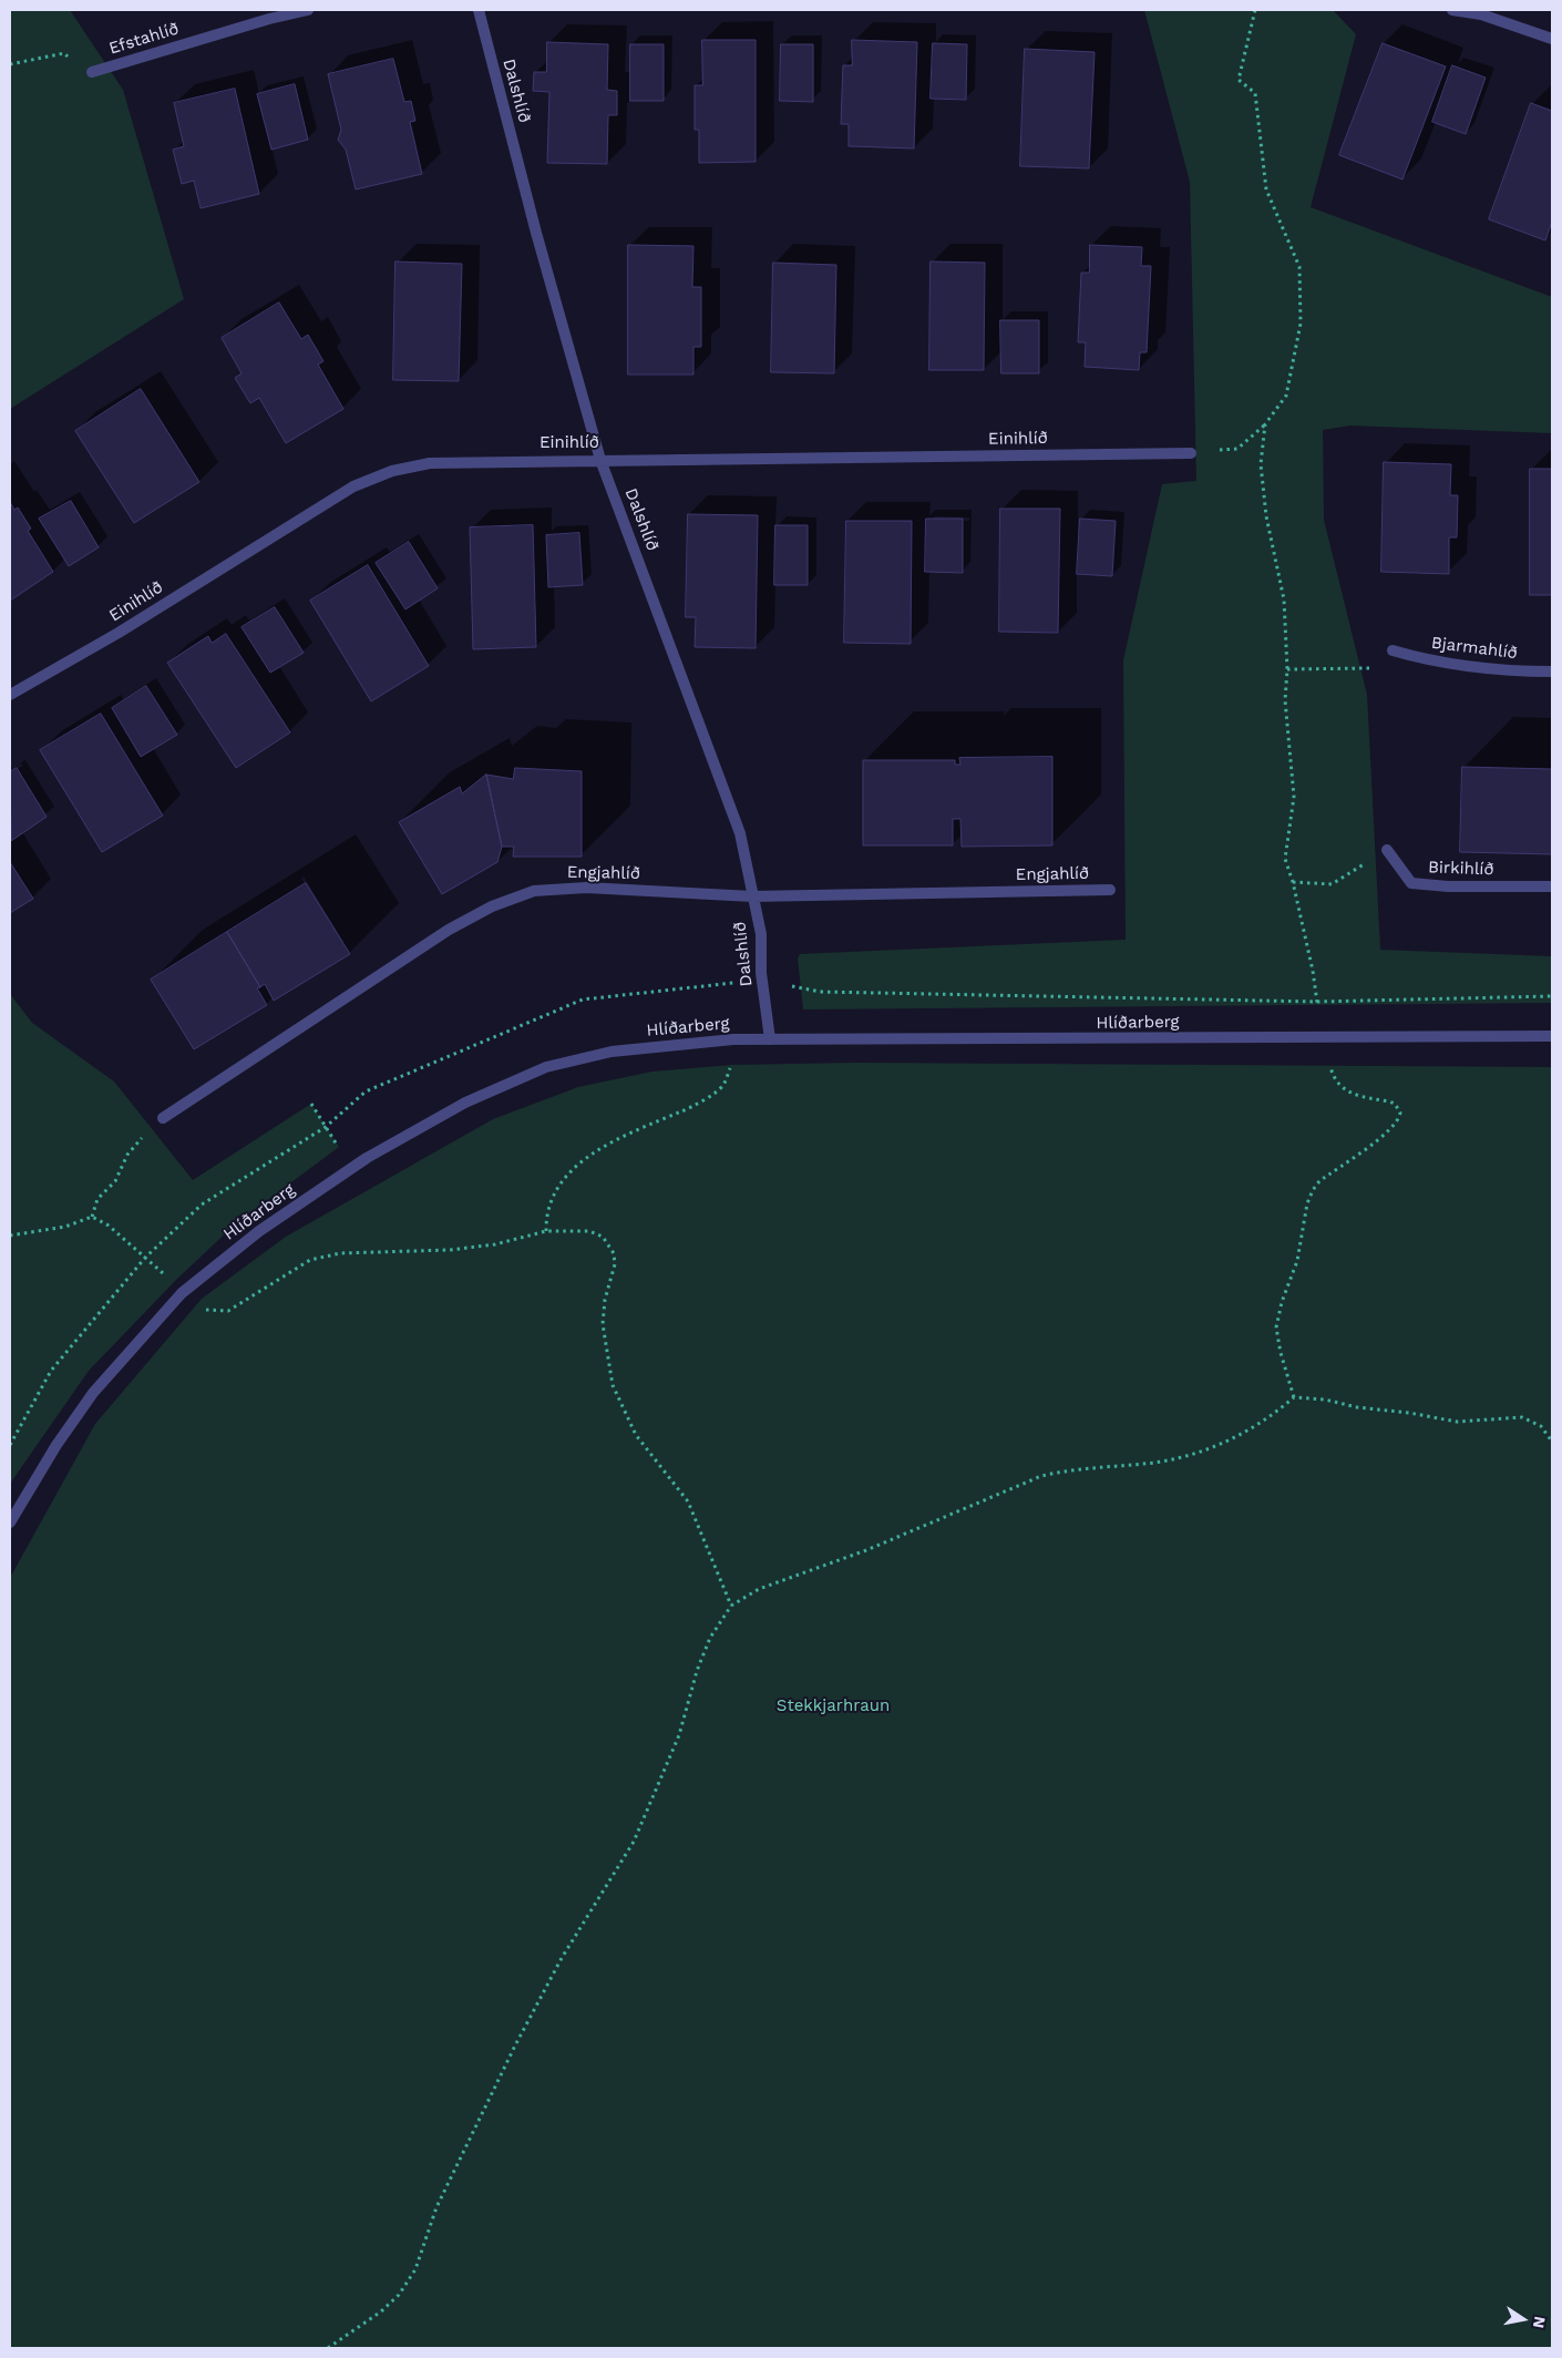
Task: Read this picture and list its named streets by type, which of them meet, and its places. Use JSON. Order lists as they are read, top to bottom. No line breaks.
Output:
{"streets":{"street":["Efstahlíð","Dalshlíð","Einihlíð","Bjarmahlíð","Birkihlíð","Engjahlíð","Hlíðarberg"]},"crossings":[["Dalshlíð","Einihlíð"],["Dalshlíð","Engjahlíð"],["Dalshlíð","Hlíðarberg"]],"parks":["Stekkjarhraun"],"north":"right"}
